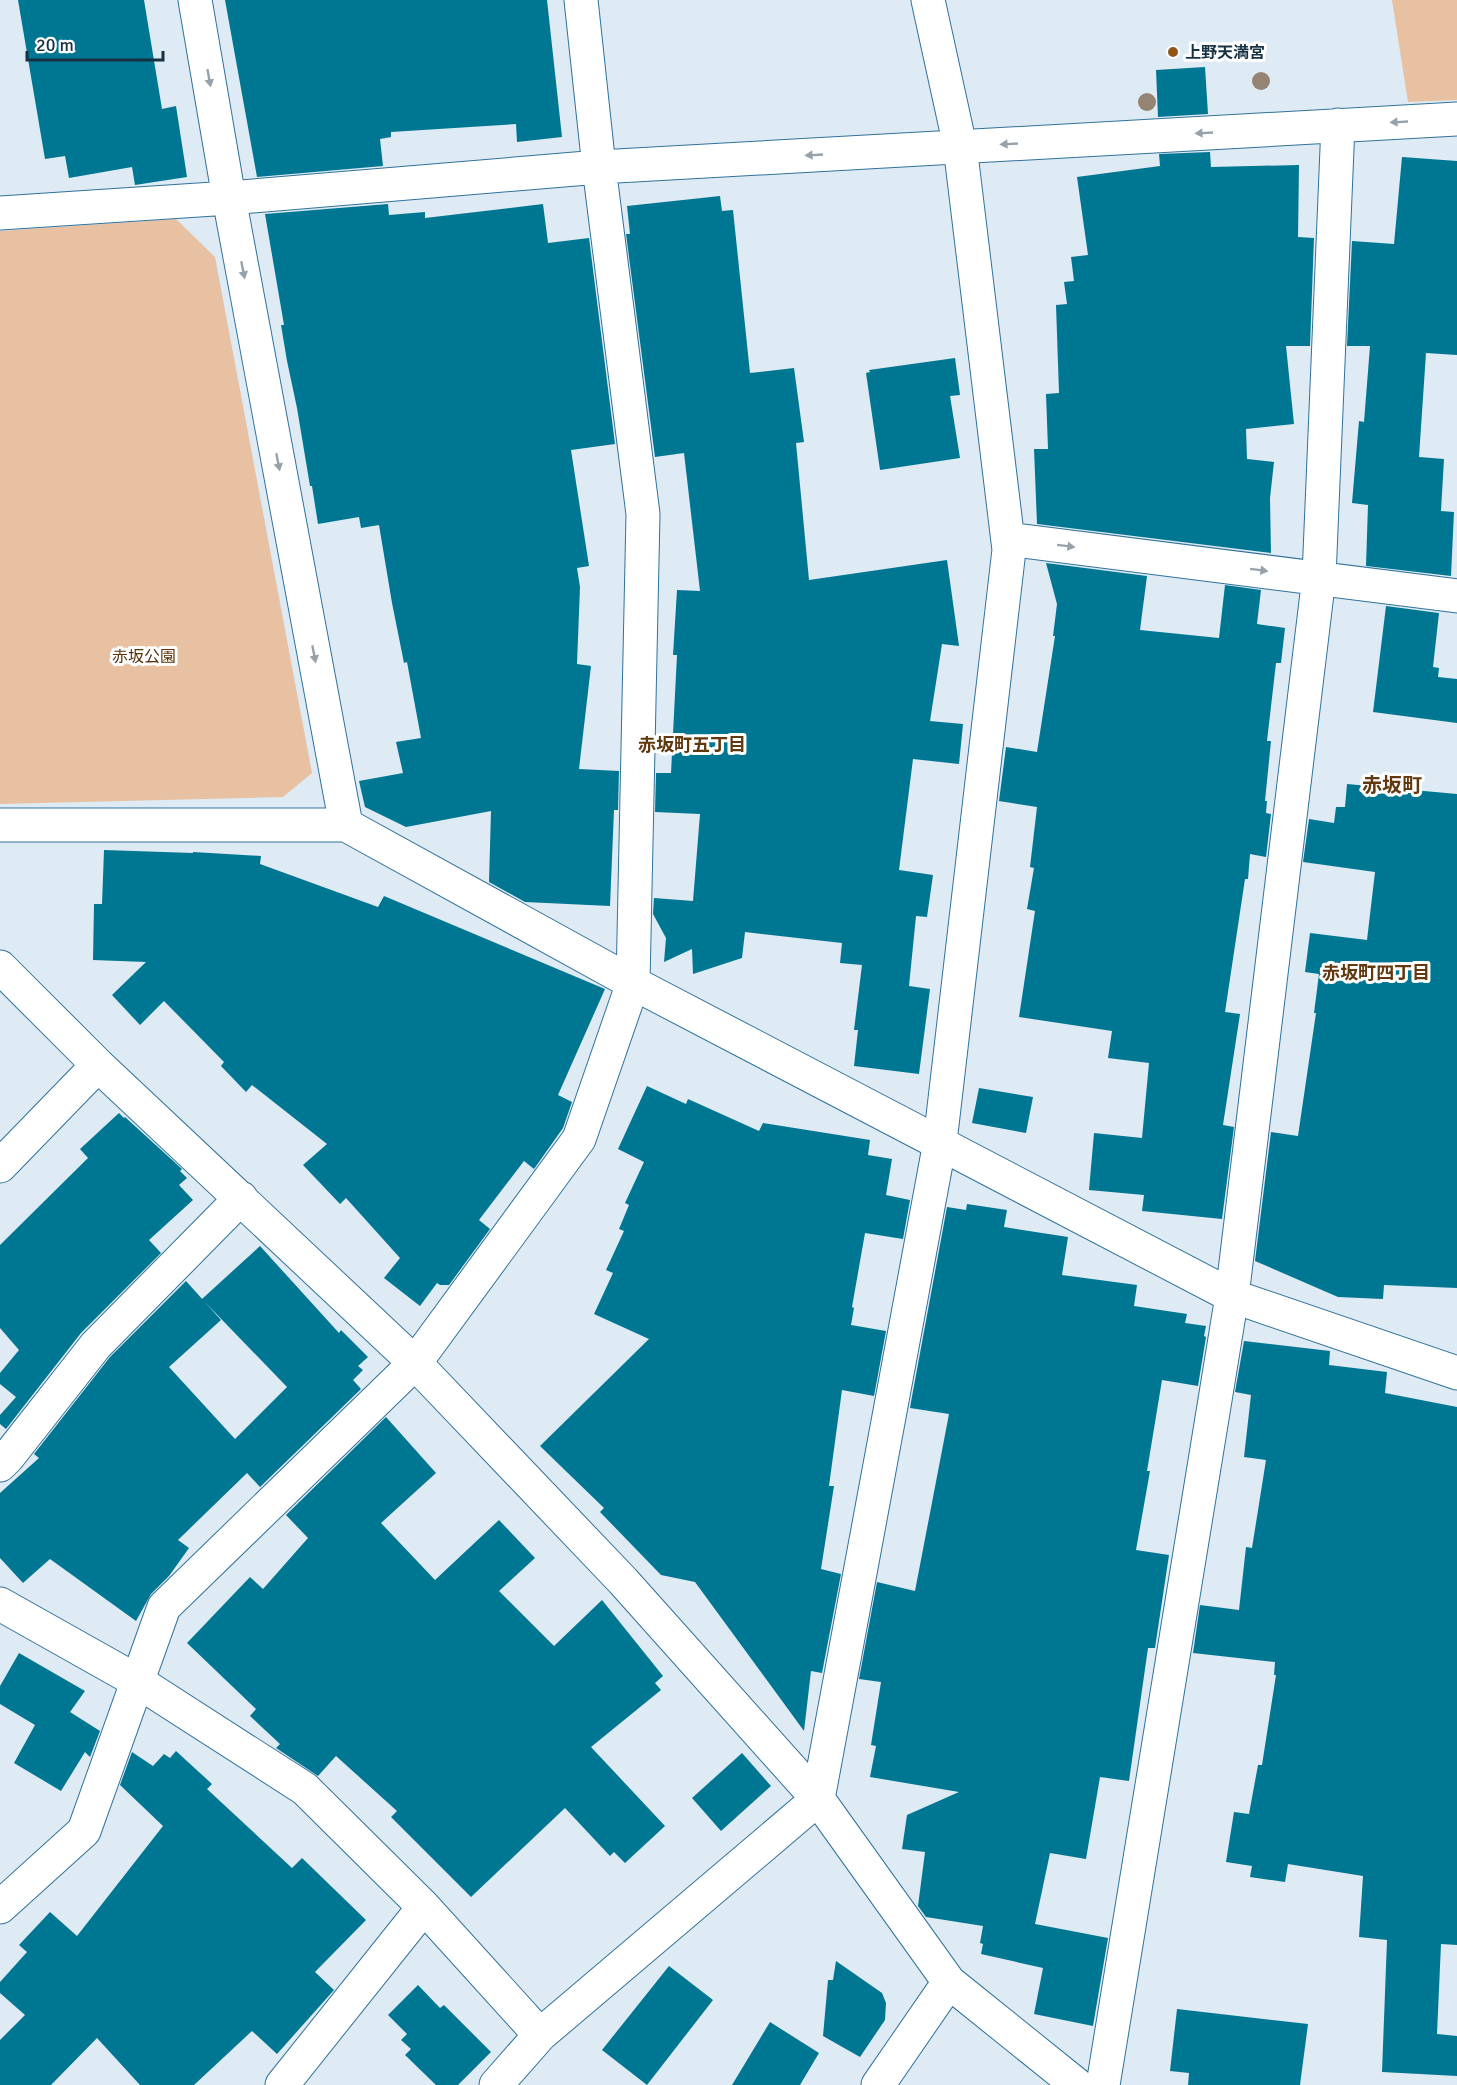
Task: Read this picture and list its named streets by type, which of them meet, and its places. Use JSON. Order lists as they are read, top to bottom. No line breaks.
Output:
{"districts":["赤坂町五丁目","赤坂町","赤坂町四丁目"],"parks":["赤坂公園"],"places":["上野天満宮"],"scale_bar":"20 m"}
